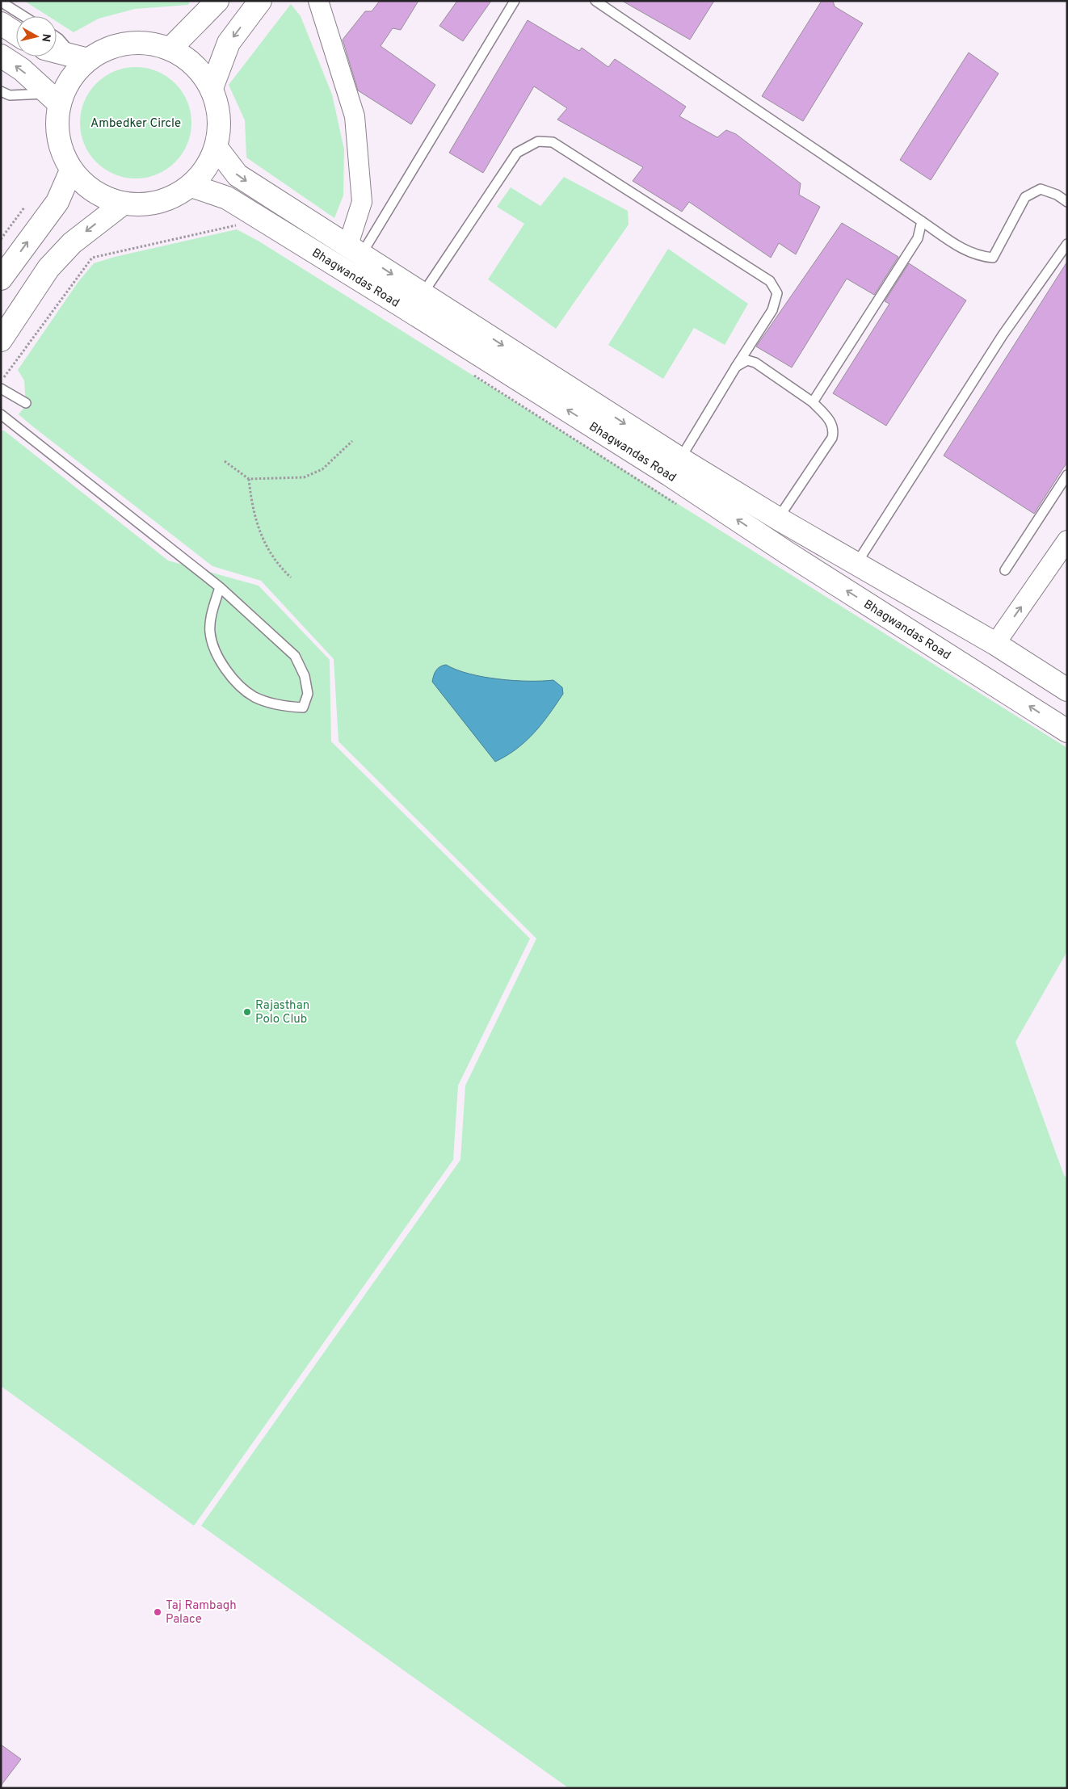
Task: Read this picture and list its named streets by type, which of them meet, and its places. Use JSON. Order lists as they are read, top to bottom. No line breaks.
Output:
{"streets":{"street":["Bhagwandas Road"]},"parks":["Ambedker Circle"],"places":["Rajasthan Polo Club","Taj Rambagh Palace"],"north":"right"}
